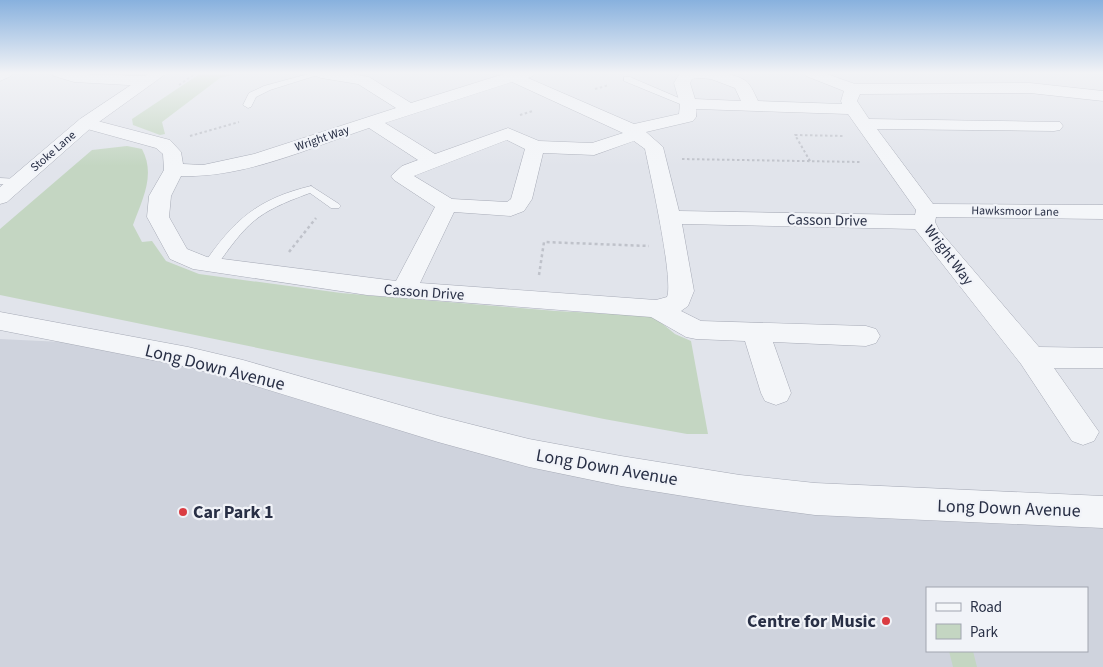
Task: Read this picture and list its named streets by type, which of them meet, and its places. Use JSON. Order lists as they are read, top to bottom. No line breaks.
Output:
{"streets":{"street":["Wright Way","Stoke Lane","Hawksmoor Lane","Casson Drive","Long Down Avenue"]},"crossings":[["Wright Way","Hawksmoor Lane"],["Wright Way","Casson Drive"],["Hawksmoor Lane","Casson Drive"]],"places":["Car Park 1","Centre for Music"],"legend":["Road","Park"]}
